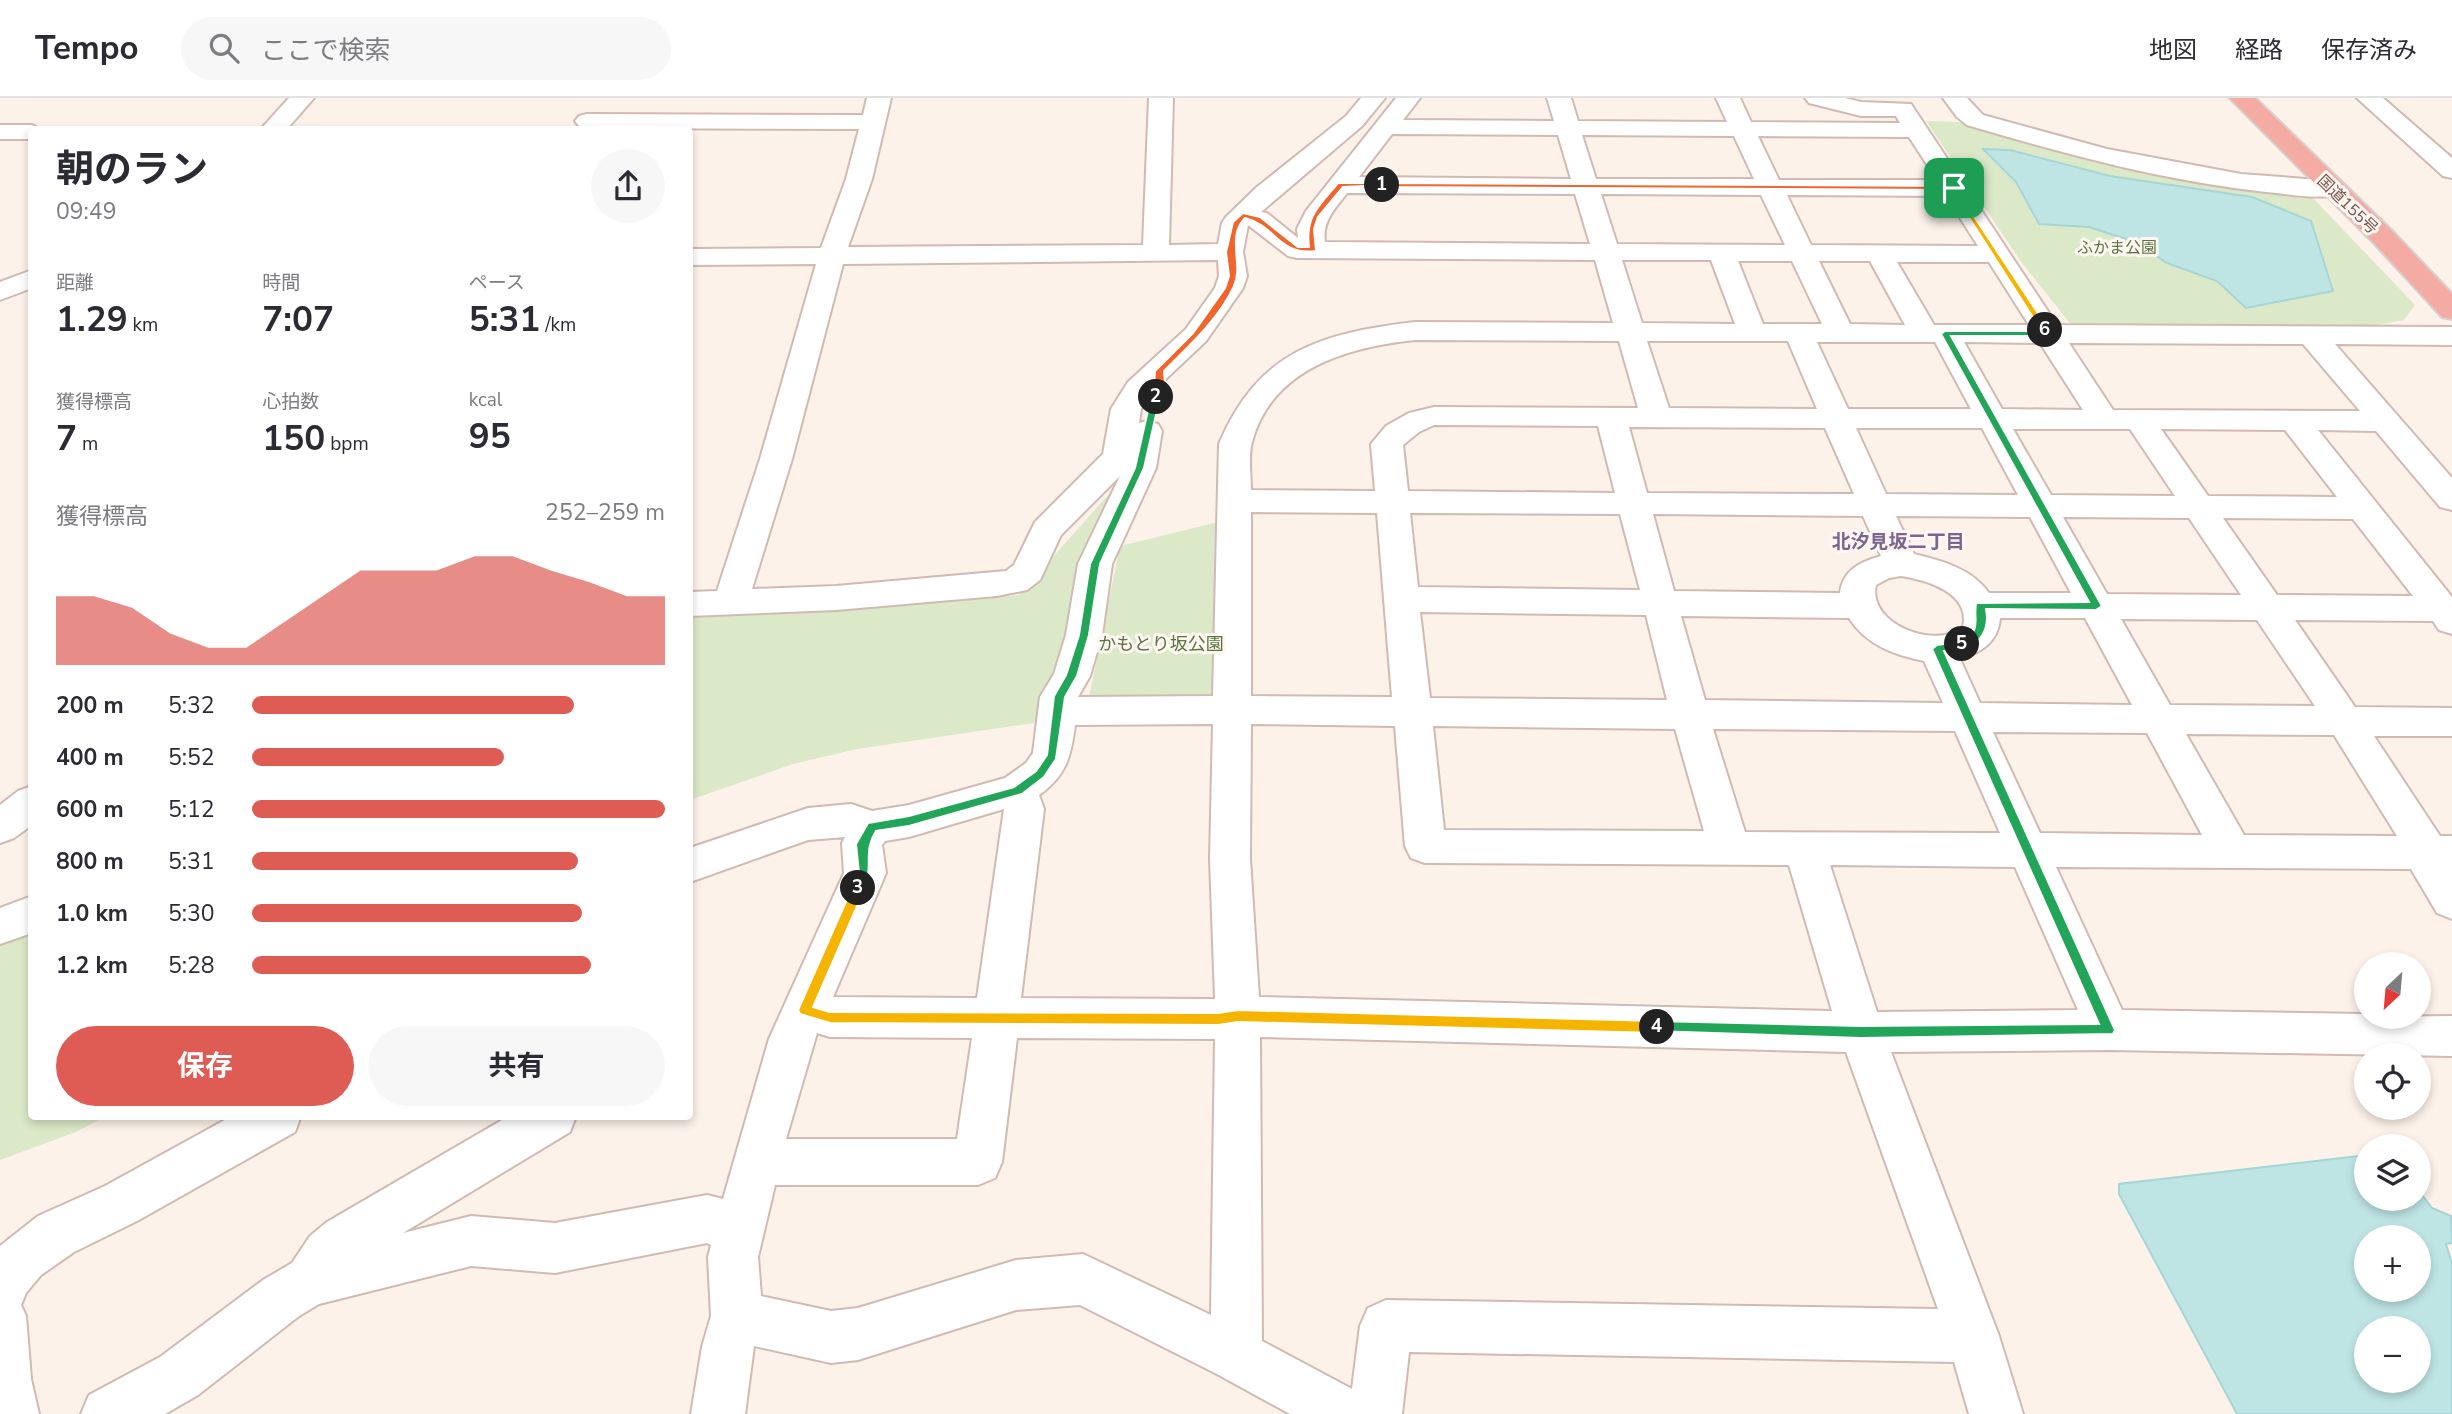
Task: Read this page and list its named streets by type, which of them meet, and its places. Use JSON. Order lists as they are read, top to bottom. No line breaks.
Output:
{"streets":{"highway":["国道155号"]},"districts":["北汐見坂二丁目"],"parks":["ふかま公園","かもとり坂公園"],"north":"bottom left","page":{"header":"Tempo","search":"ここで検索","nav":["地図","経路","保存済み"],"heading":["朝のラン","09:49"],"pins":["1","6","2","5","3","4"],"stats":[["距離","1.29 km"],["時間","7:07"],["ペース","5:31 /km"],["獲得標高","7 m"],["心拍数","150 bpm"],["kcal","95"]],"chart":["獲得標高","252–259 m"],"list":[{"name":"200 m","note":"5:32"},{"name":"400 m","note":"5:52"},{"name":"600 m","note":"5:12"},{"name":"800 m","note":"5:31"},{"name":"1.0 km","note":"5:30"},{"name":"1.2 km","note":"5:28"}],"map_buttons":["+","−"],"buttons":["保存","共有"]}}
